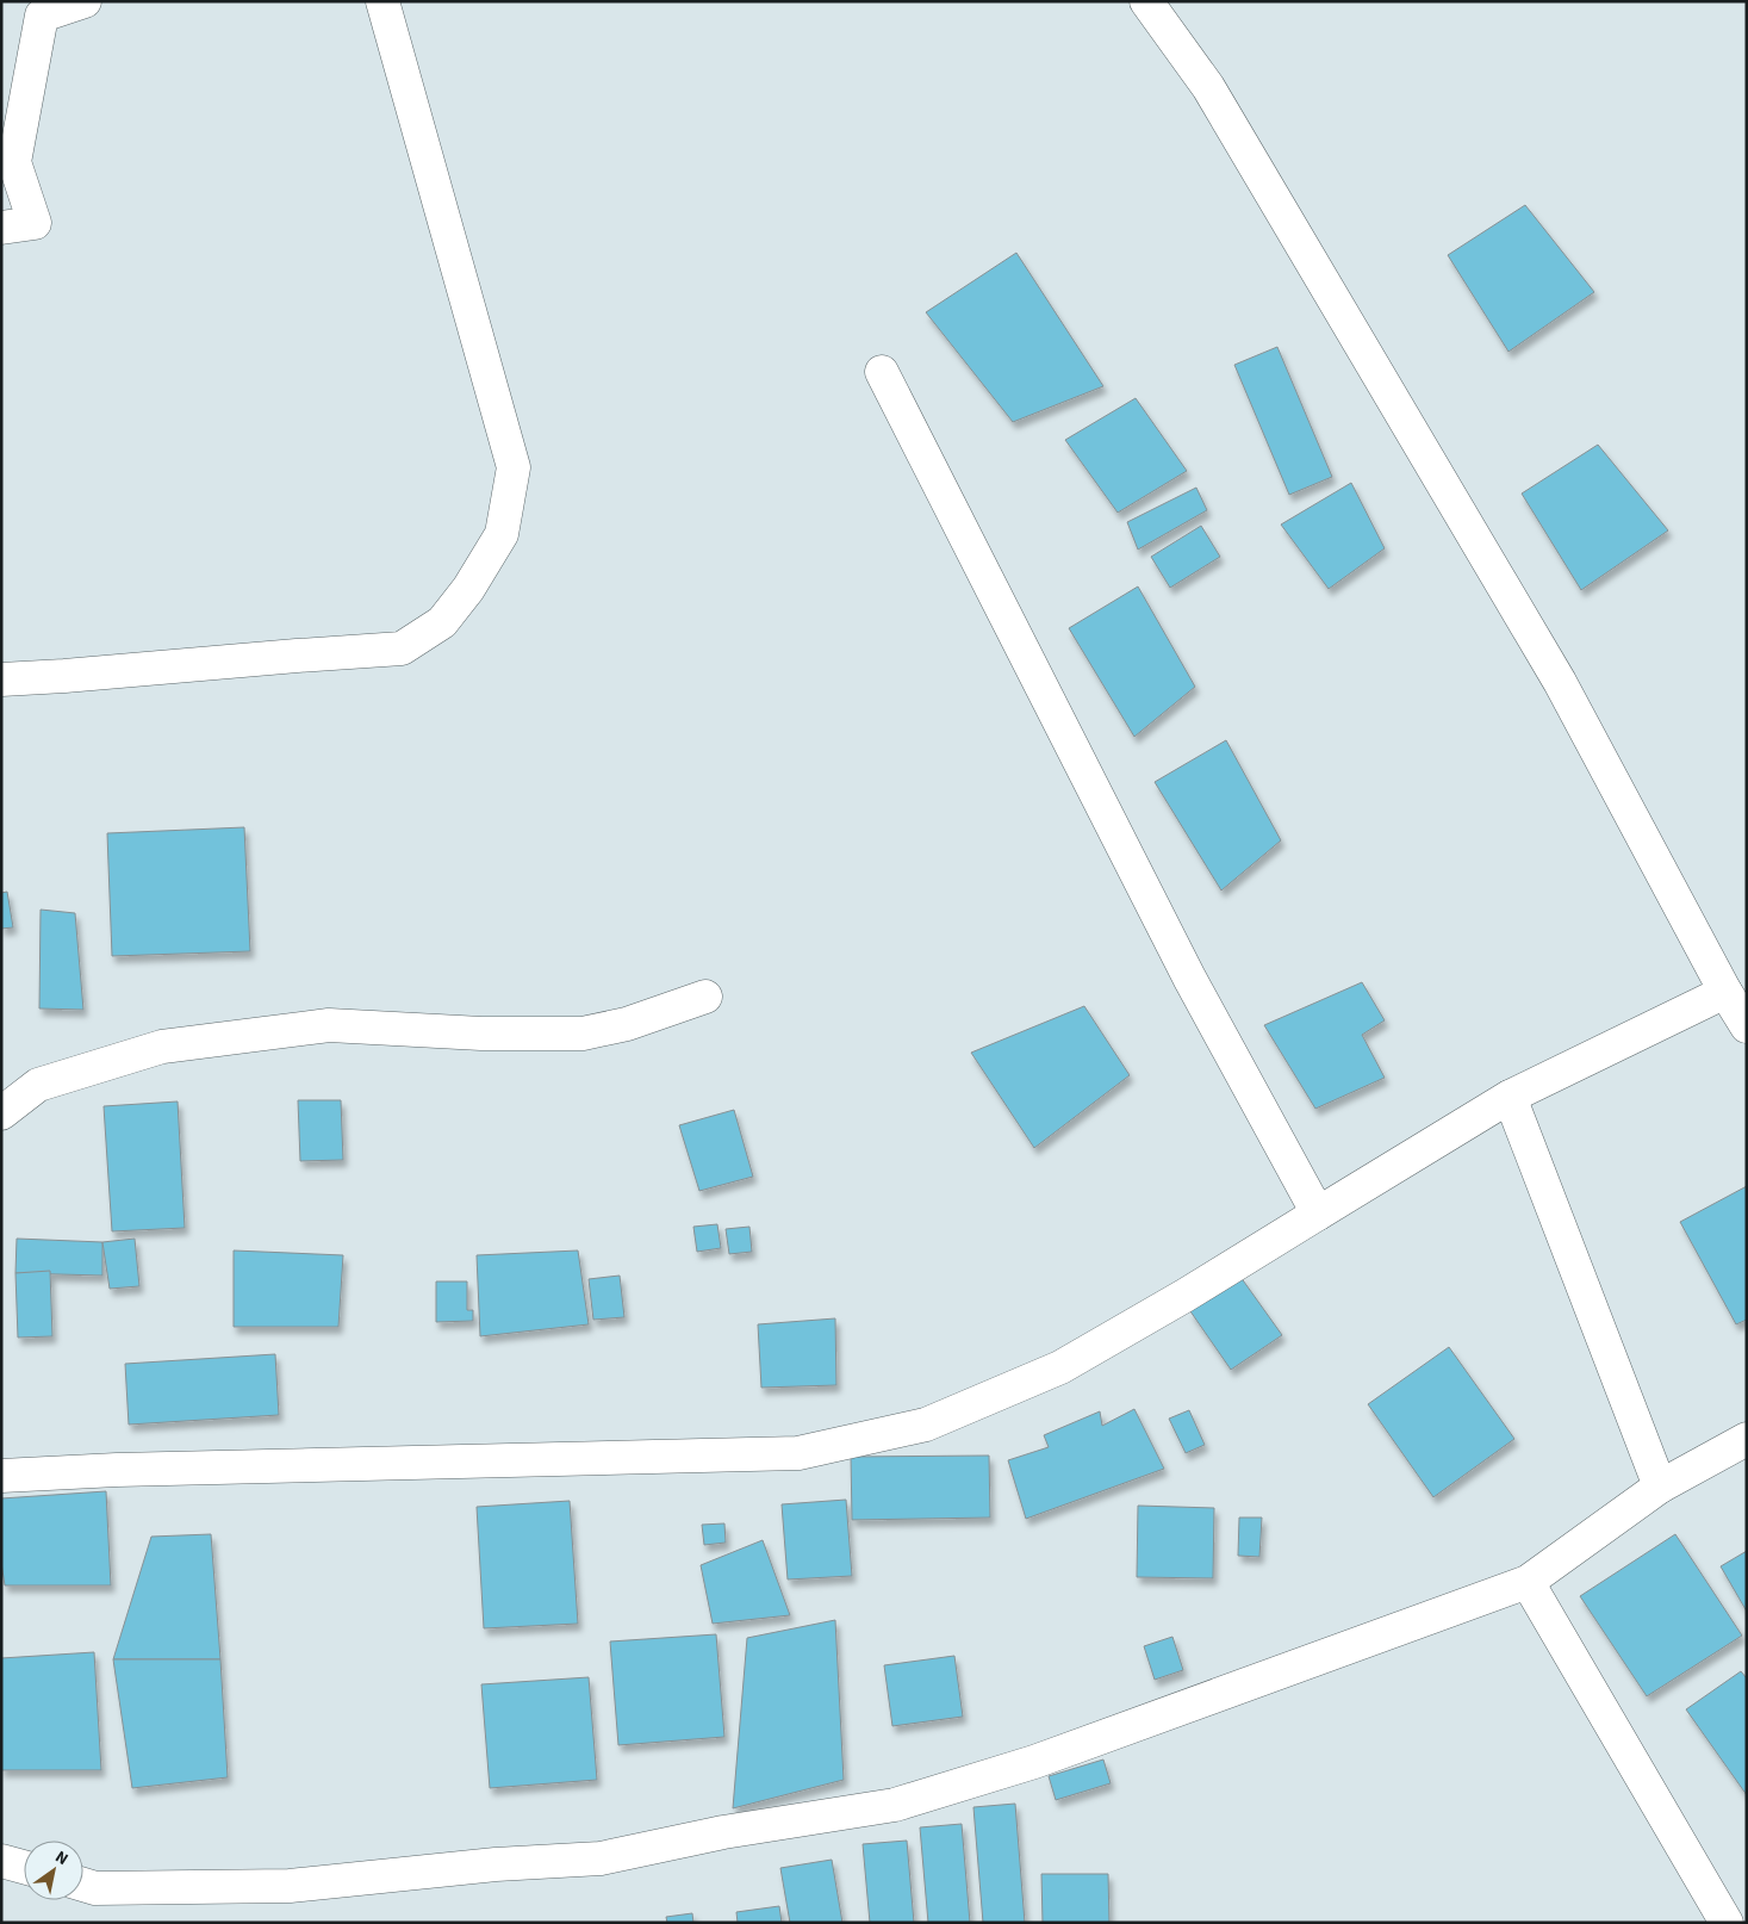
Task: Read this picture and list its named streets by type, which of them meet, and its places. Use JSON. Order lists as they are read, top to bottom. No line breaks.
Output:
{"north":"top right"}
